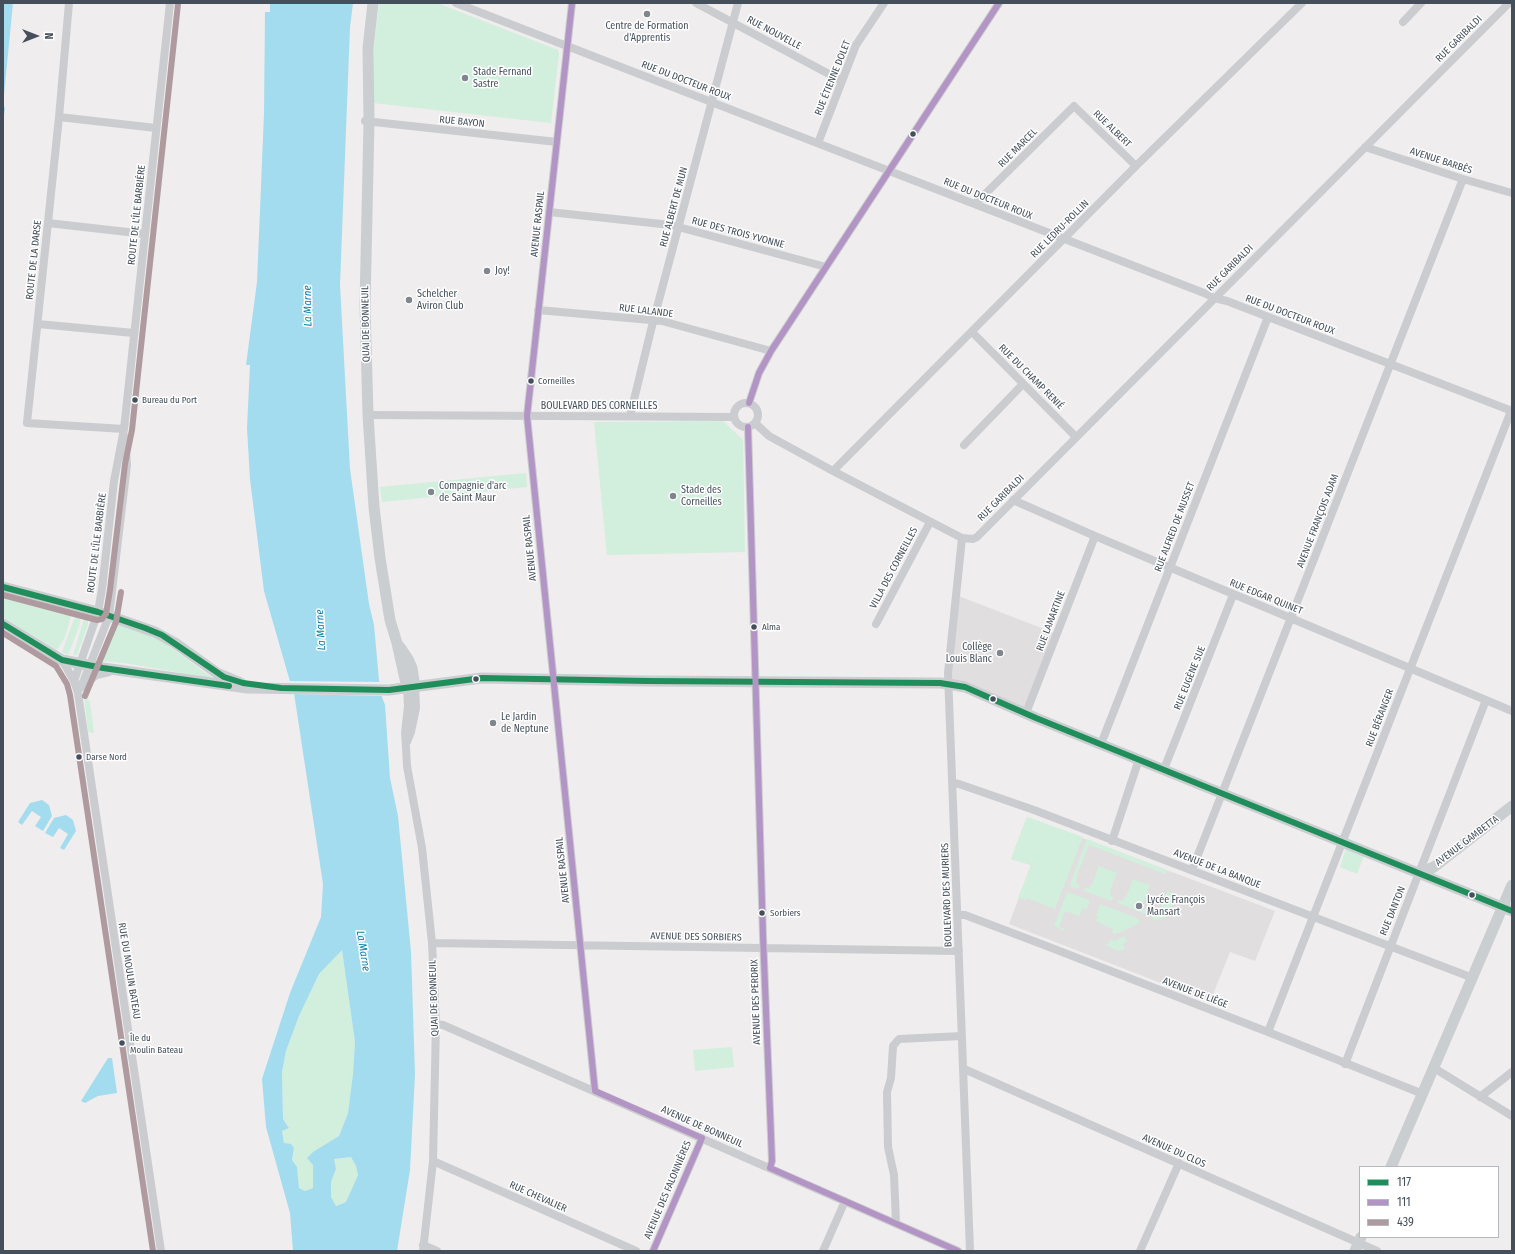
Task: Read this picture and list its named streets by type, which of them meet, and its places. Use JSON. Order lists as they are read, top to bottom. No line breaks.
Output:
{"streets":{"main road":["QUAI DE BONNEUIL","AVENUE GAMBETTA"],"street":["RUE NOUVELLE","RUE GARIBALDI","RUE ÉTIENNE DOLET","RUE DU DOCTEUR ROUX","RUE BAYON","RUE ALBERT","RUE MARCEL","AVENUE BARBÈS","RUE ALBERT DE MUN","ROUTE DE L'ÎLE BARBIÈRE","AVENUE RASPAIL","RUE LEDRU-ROLLIN","RUE DES TROIS YVONNE","ROUTE DE LA DARSE","RUE LALANDE","RUE DU CHAMP RENIÉ","BOULEVARD DES CORNEILLES","AVENUE FRANÇOIS ADAM","RUE ALFRED DE MUSSET","VILLA DES CORNEILLES","RUE EDGAR QUINET","RUE LAMARTINE","RUE EUGÈNE SUE","RUE BÉRANGER","AVENUE DE LA BANQUE","BOULEVARD DES MURIERS","RUE DANTON","AVENUE DES SORBIERS","RUE DU MOULIN BATEAU","AVENUE DE LIÈGE","AVENUE DES PERDRIX","AVENUE DE BONNEUIL","AVENUE DU CLOS","AVENUE DES FALONNIÈRES","RUE CHEVALIER"]},"crossings":[["RUE NOUVELLE","RUE ÉTIENNE DOLET"],["RUE NOUVELLE","RUE ALBERT DE MUN"],["RUE GARIBALDI","RUE DU DOCTEUR ROUX"],["RUE GARIBALDI","AVENUE BARBÈS"],["RUE GARIBALDI","RUE DU CHAMP RENIÉ"],["RUE GARIBALDI","RUE EDGAR QUINET"],["RUE GARIBALDI","BOULEVARD DES MURIERS"],["RUE ÉTIENNE DOLET","RUE DU DOCTEUR ROUX"],["RUE DU DOCTEUR ROUX","RUE MARCEL"],["RUE DU DOCTEUR ROUX","RUE ALBERT DE MUN"],["RUE DU DOCTEUR ROUX","AVENUE RASPAIL"],["RUE DU DOCTEUR ROUX","RUE LEDRU-ROLLIN"],["RUE DU DOCTEUR ROUX","AVENUE FRANÇOIS ADAM"],["RUE DU DOCTEUR ROUX","RUE ALFRED DE MUSSET"],["RUE DU DOCTEUR ROUX","RUE BÉRANGER"],["RUE BAYON","AVENUE RASPAIL"],["RUE BAYON","QUAI DE BONNEUIL"],["RUE ALBERT","RUE MARCEL"],["RUE ALBERT","RUE LEDRU-ROLLIN"],["AVENUE BARBÈS","AVENUE FRANÇOIS ADAM"],["RUE ALBERT DE MUN","RUE DES TROIS YVONNE"],["RUE ALBERT DE MUN","RUE LALANDE"],["RUE ALBERT DE MUN","BOULEVARD DES CORNEILLES"],["ROUTE DE L'ÎLE BARBIÈRE","ROUTE DE LA DARSE"],["ROUTE DE L'ÎLE BARBIÈRE","RUE DU MOULIN BATEAU"],["AVENUE RASPAIL","RUE DES TROIS YVONNE"],["AVENUE RASPAIL","RUE LALANDE"],["AVENUE RASPAIL","BOULEVARD DES CORNEILLES"],["AVENUE RASPAIL","AVENUE DES SORBIERS"],["AVENUE RASPAIL","AVENUE DE BONNEUIL"],["RUE LEDRU-ROLLIN","RUE DU CHAMP RENIÉ"],["QUAI DE BONNEUIL","BOULEVARD DES CORNEILLES"],["QUAI DE BONNEUIL","AVENUE DES SORBIERS"],["QUAI DE BONNEUIL","AVENUE DE BONNEUIL"],["QUAI DE BONNEUIL","RUE CHEVALIER"],["BOULEVARD DES CORNEILLES","AVENUE DES PERDRIX"],["AVENUE FRANÇOIS ADAM","RUE EDGAR QUINET"],["AVENUE FRANÇOIS ADAM","AVENUE DE LA BANQUE"],["RUE ALFRED DE MUSSET","RUE EDGAR QUINET"],["RUE EDGAR QUINET","RUE LAMARTINE"],["RUE EDGAR QUINET","RUE EUGÈNE SUE"],["RUE EDGAR QUINET","RUE BÉRANGER"],["RUE EDGAR QUINET","RUE DANTON"],["RUE BÉRANGER","AVENUE DE LA BANQUE"],["RUE BÉRANGER","AVENUE DE LIÈGE"],["AVENUE GAMBETTA","RUE DANTON"],["AVENUE DE LA BANQUE","BOULEVARD DES MURIERS"],["AVENUE DE LA BANQUE","RUE DANTON"],["BOULEVARD DES MURIERS","AVENUE DES SORBIERS"],["BOULEVARD DES MURIERS","AVENUE DE LIÈGE"],["BOULEVARD DES MURIERS","AVENUE DU CLOS"],["RUE DANTON","AVENUE DE LIÈGE"],["AVENUE DES SORBIERS","AVENUE DES PERDRIX"],["AVENUE DES PERDRIX","AVENUE DE BONNEUIL"],["AVENUE DE BONNEUIL","AVENUE DES FALONNIÈRES"]],"water":["La Marne"],"places":["Centre de Formation d'Apprentis","Stade Fernand Sastre","Joy!","Schelcher Aviron Club","Corneilles","Bureau du Port","Compagnie d'arc de Saint Maur","Stade des Corneilles","Alma","Collège Louis Blanc","Le Jardin de Neptune","Darse Nord","Lycée François Mansart","Sorbiers","Île du Moulin Bateau"],"lines":["transit line 111","transit line 439","transit line 117"],"legend":["117","111","439"],"north":"right"}
